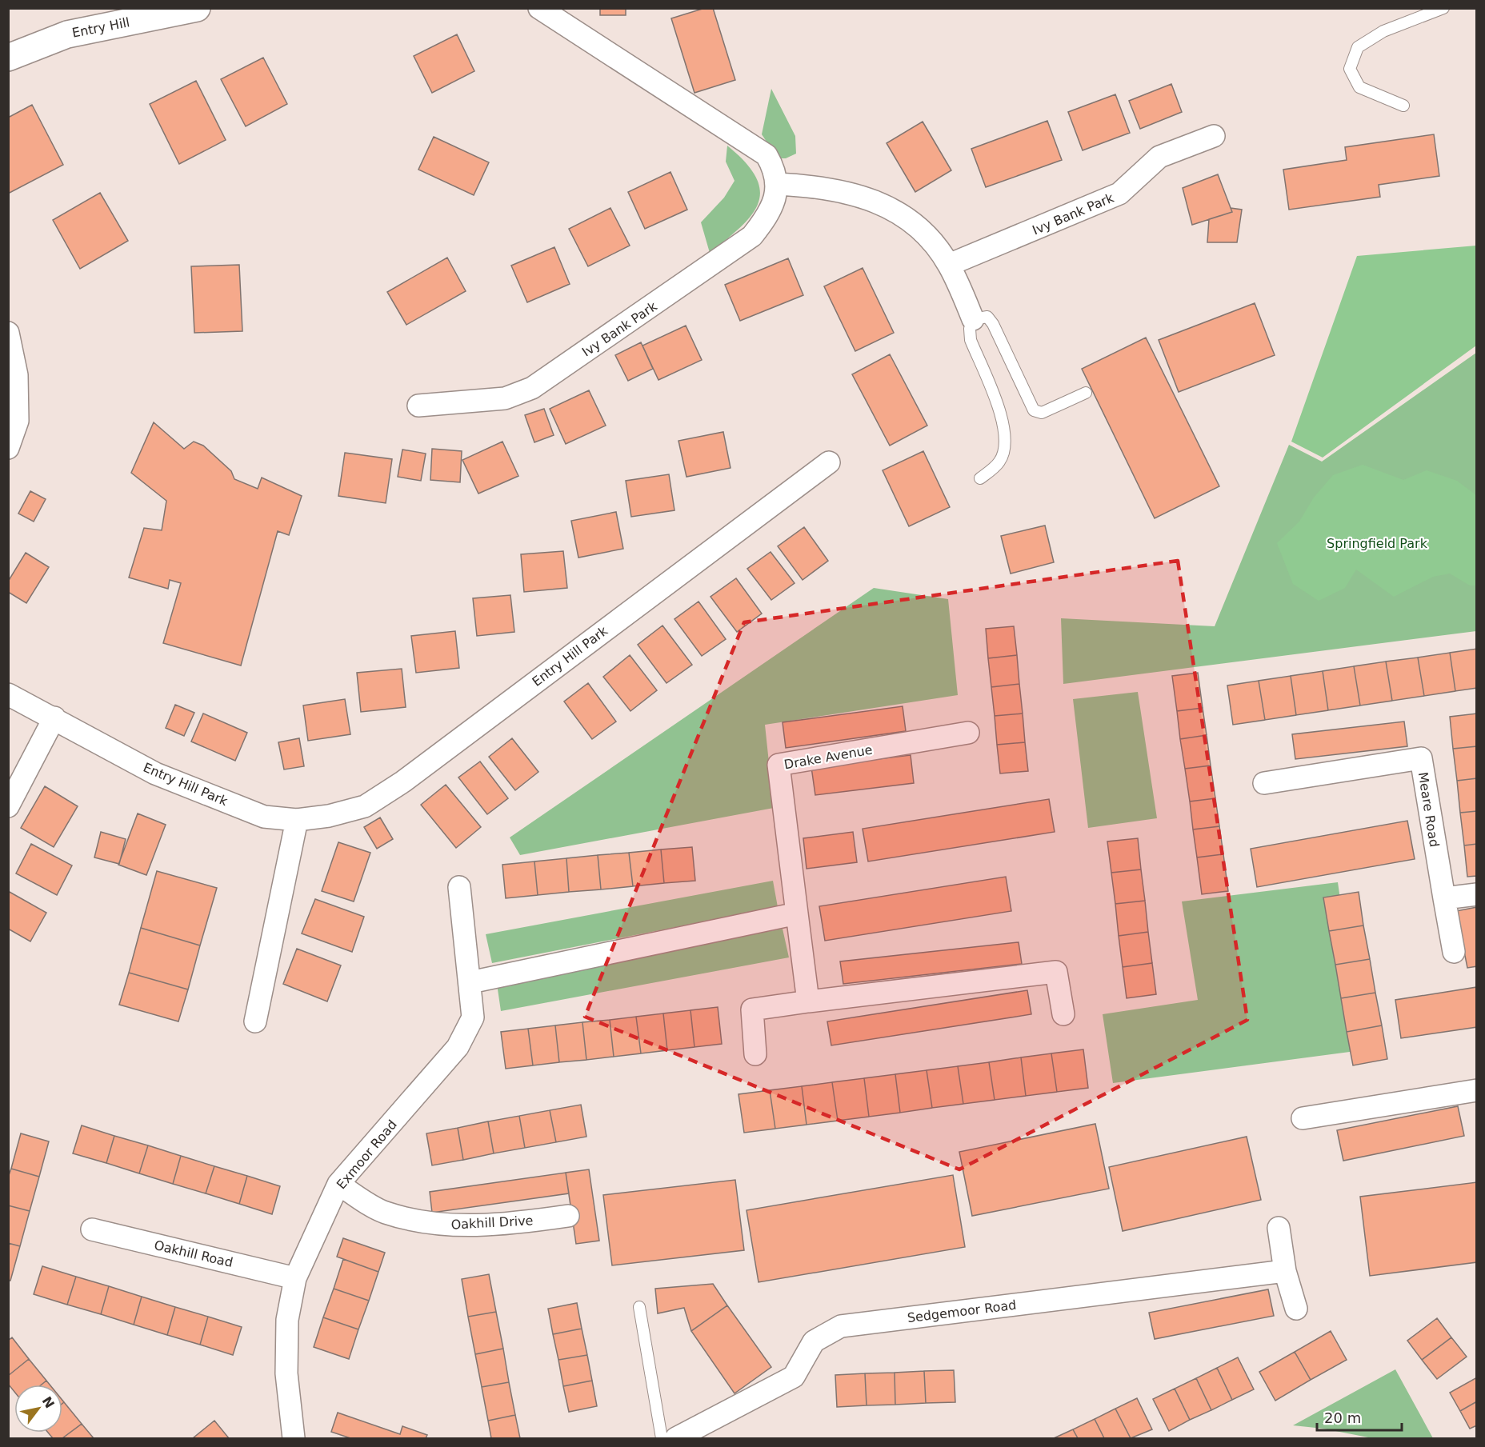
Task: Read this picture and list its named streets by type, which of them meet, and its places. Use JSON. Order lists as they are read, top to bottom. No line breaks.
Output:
{"streets":{"street":["Entry Hill","Ivy Bank Park","Entry Hill Park","Drake Avenue","Meare Road","Exmoor Road","Oakhill Drive","Oakhill Road","Sedgemoor Road"]},"crossings":[["Exmoor Road","Oakhill Drive"],["Exmoor Road","Oakhill Road"]],"parks":["Springfield Park"],"scale_bar":"20 m","north":"top right"}
